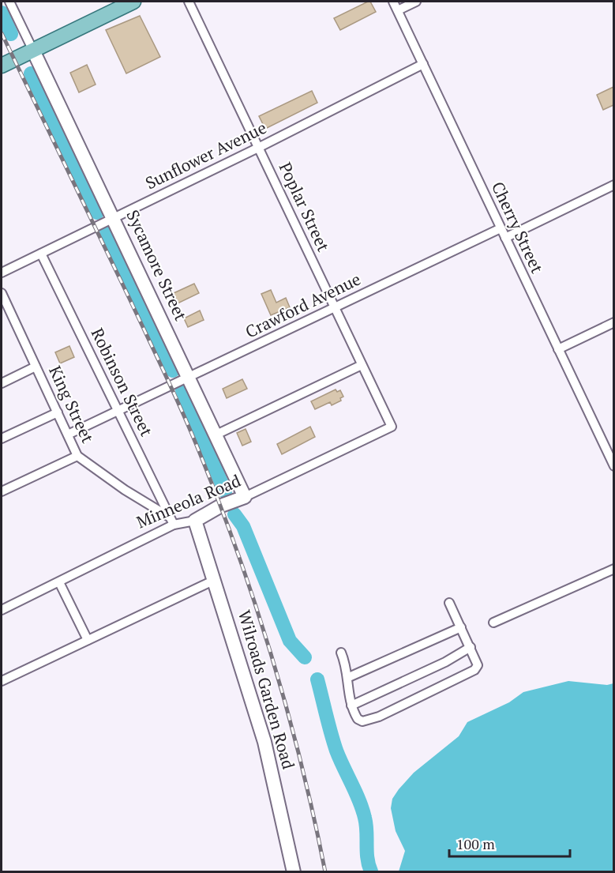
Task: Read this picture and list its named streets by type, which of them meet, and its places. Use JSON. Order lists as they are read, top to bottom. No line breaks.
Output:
{"streets":{"street":["Sunflower Avenue","Poplar Street","Cherry Street","Sycamore Street","Crawford Avenue","Robinson Street","King Street","Minneola Road","Wilroads Garden Road"]},"crossings":[["Sunflower Avenue","Poplar Street"],["Sunflower Avenue","Cherry Street"],["Sunflower Avenue","Sycamore Street"],["Sunflower Avenue","Robinson Street"],["Poplar Street","Crawford Avenue"],["Poplar Street","Minneola Road"],["Cherry Street","Crawford Avenue"],["Sycamore Street","Crawford Avenue"],["Sycamore Street","Minneola Road"],["Crawford Avenue","Robinson Street"],["Crawford Avenue","King Street"],["Robinson Street","King Street"],["Robinson Street","Minneola Road"],["King Street","Minneola Road"],["Minneola Road","Wilroads Garden Road"]],"scale_bar":"100 m"}
